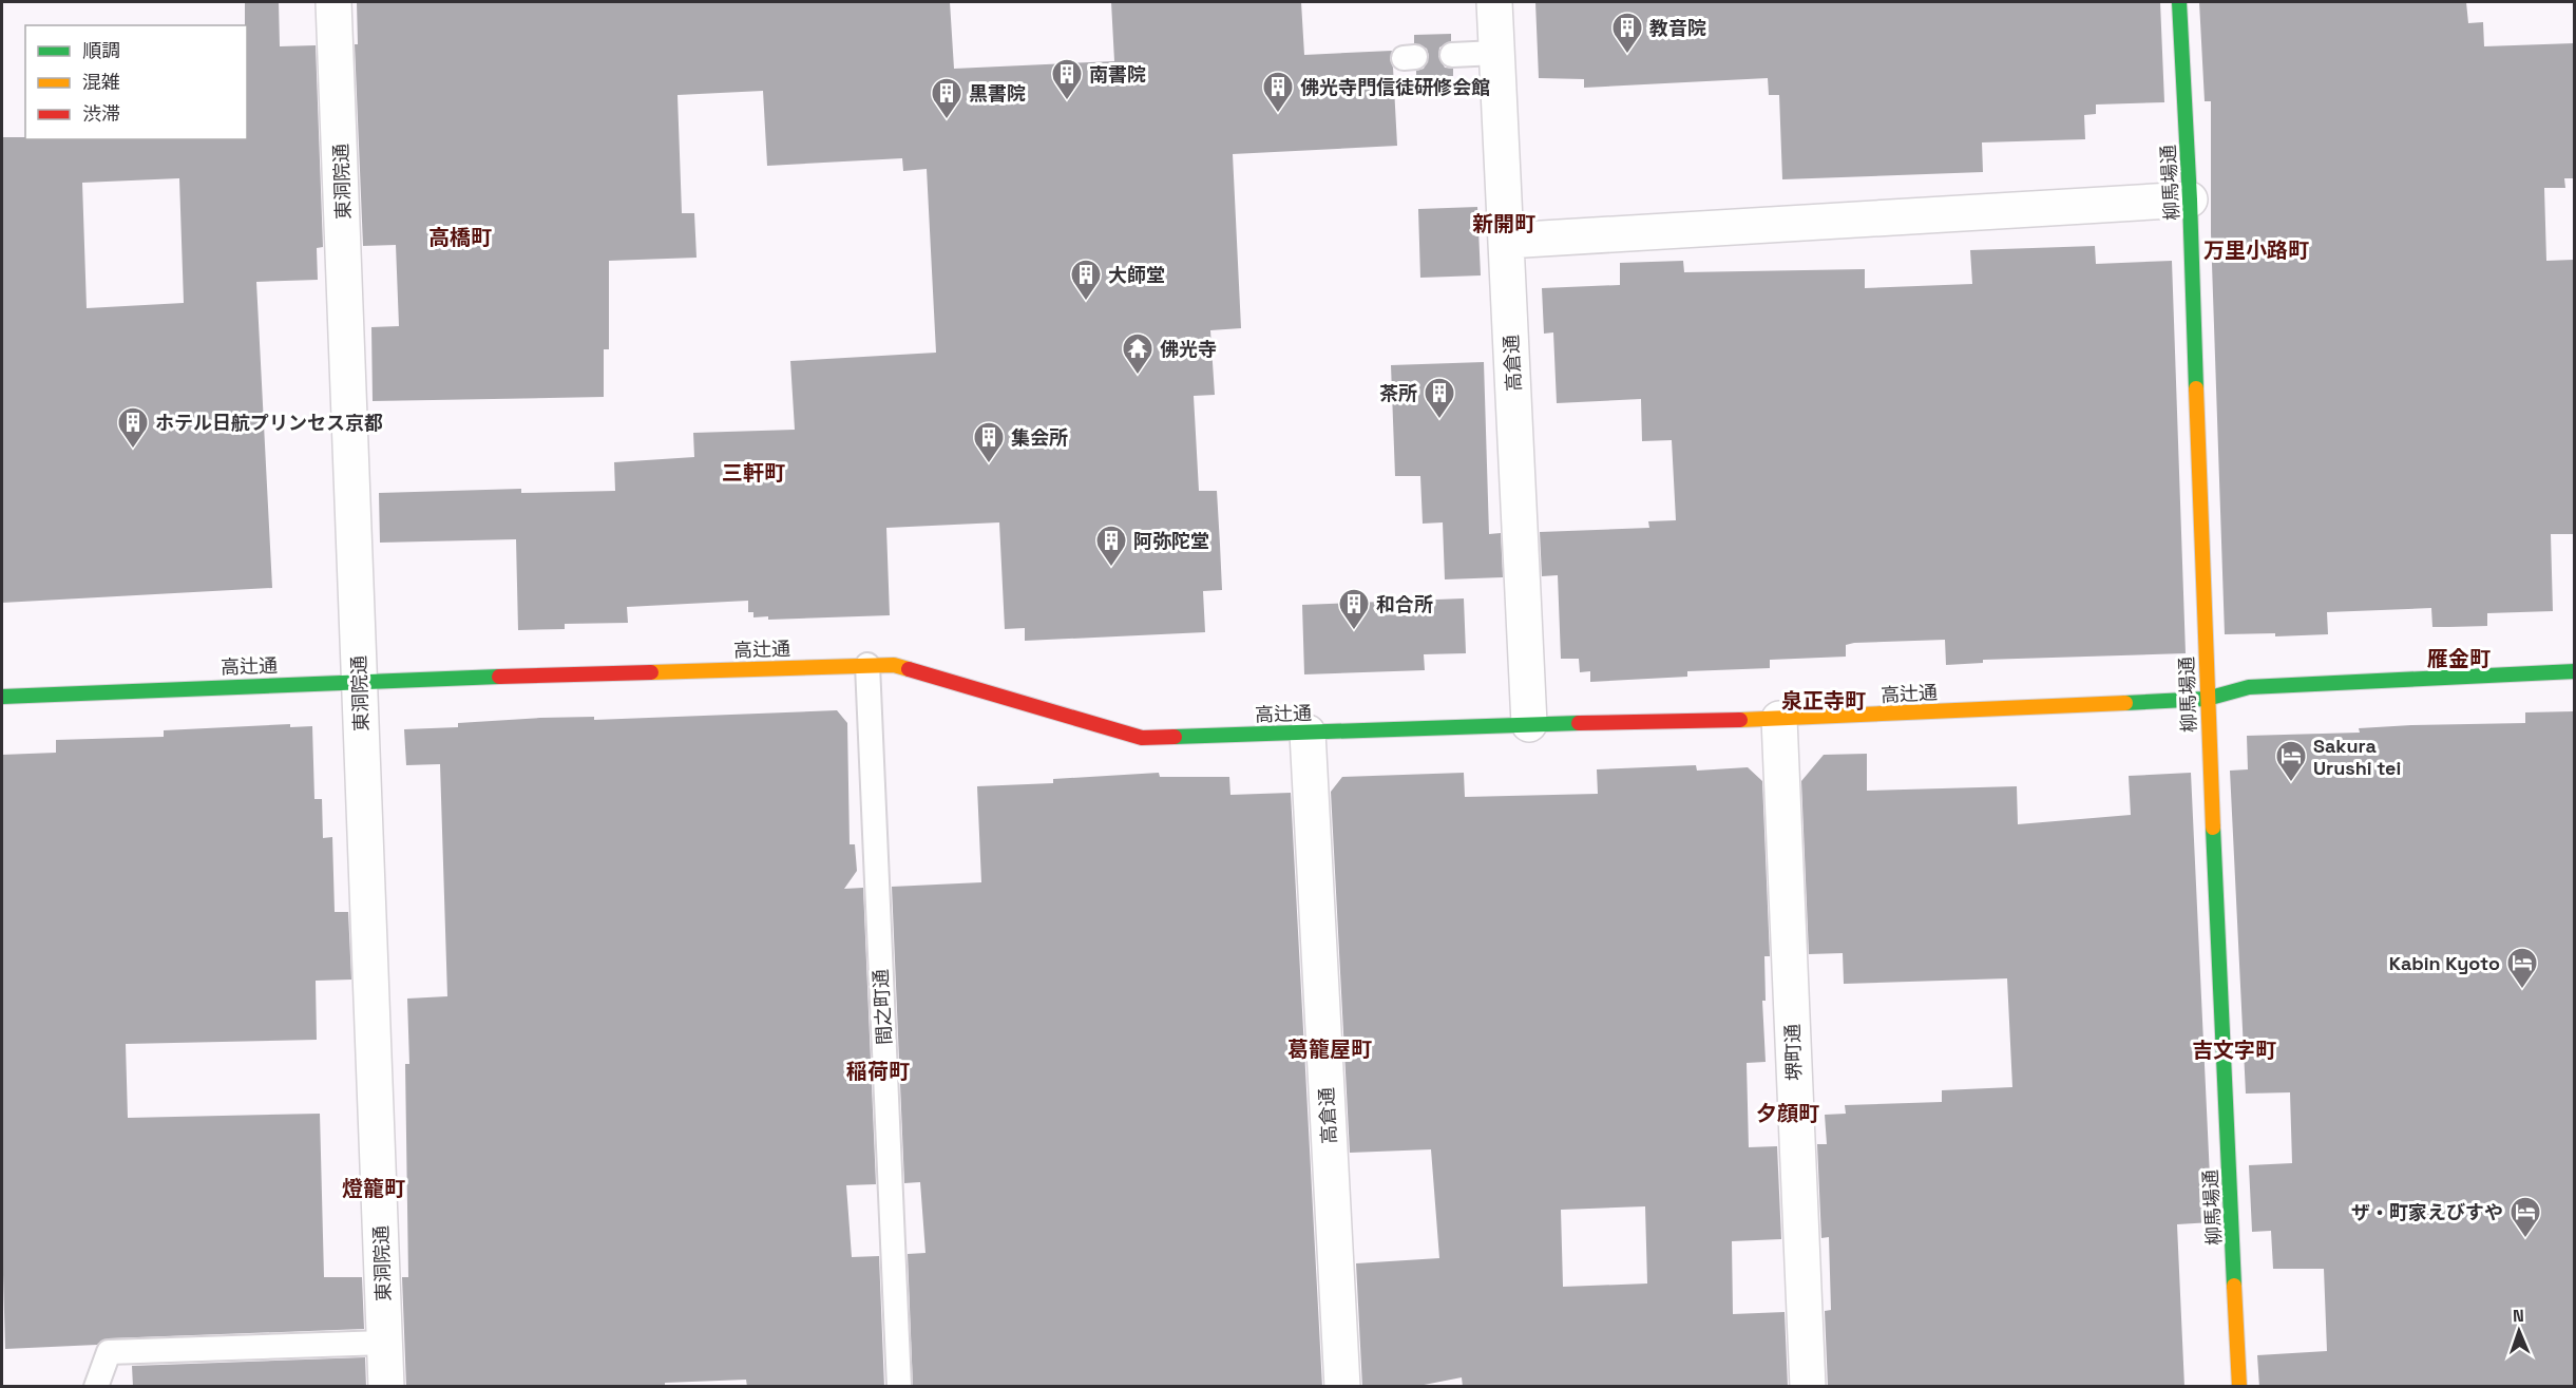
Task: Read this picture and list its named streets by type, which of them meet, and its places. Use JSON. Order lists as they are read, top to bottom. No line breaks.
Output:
{"streets":{"street":["東洞院通","柳馬場通","高倉通","高辻通","堺町通"],"lane":["間之町通"]},"crossings":[["東洞院通","高辻通"],["柳馬場通","高辻通"],["高倉通","高辻通"],["高辻通","間之町通"],["高辻通","堺町通"]],"districts":["新開町","高橋町","万里小路町","三軒町","雁金町","泉正寺町","葛籠屋町","吉文字町","稲荷町","夕顔町","燈籠町"],"places":{"building":["教音院","南書院","佛光寺門信徒研修会館","黒書院","大師堂","茶所","ホテル日航プリンセス京都","集会所","阿弥陀堂","和合所"],"temple":["佛光寺"],"hotel":["Sakura Urushi tei","Kabin Kyoto","ザ・町家えびすや"]},"legend":["順調","混雑","渋滞"],"north":"top"}
